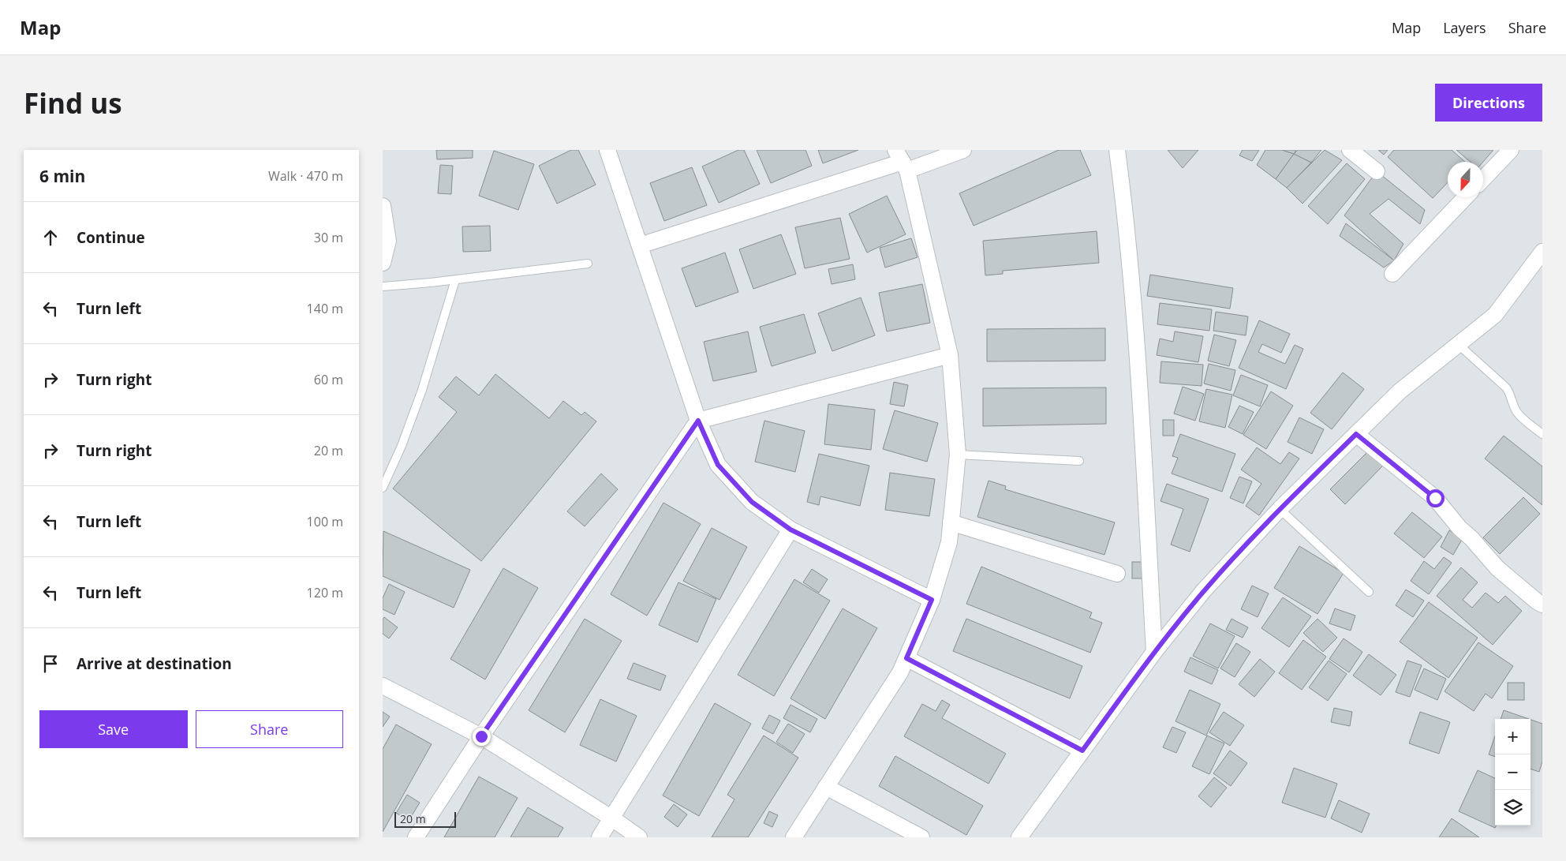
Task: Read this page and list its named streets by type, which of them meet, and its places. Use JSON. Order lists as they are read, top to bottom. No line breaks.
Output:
{"scale_bar":"20 m","north":"bottom","page":{"header":"Map","nav":["Map","Layers","Share"],"buttons":["Directions",["Save","Share"]],"title":"Find us","heading":["6 min","Walk · 470 m"],"list":[["Continue","30 m"],["Turn left","140 m"],["Turn right","60 m"],["Turn right","20 m"],["Turn left","100 m"],["Turn left","120 m"],"Arrive at destination"],"map_buttons":["+","−"],"scale":"20 m"}}
